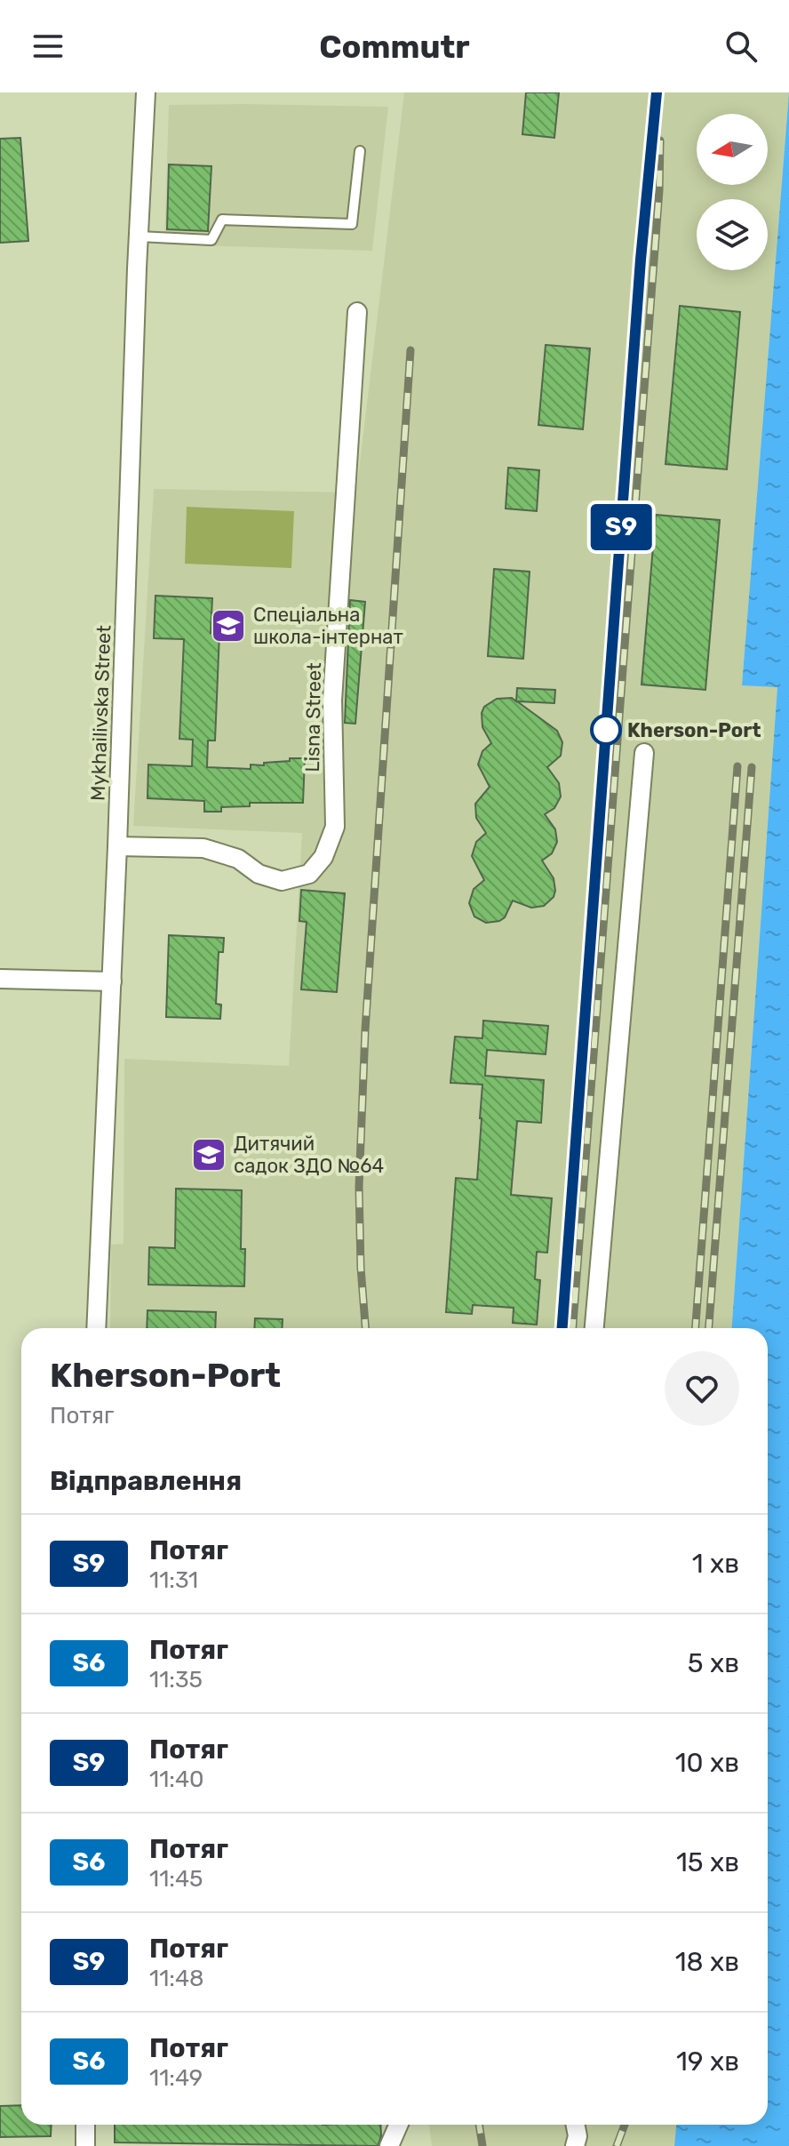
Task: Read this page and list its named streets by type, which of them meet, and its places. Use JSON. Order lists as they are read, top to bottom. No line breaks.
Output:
{"streets":{"street":["Mykhailivska Street","Lisna Street"]},"crossings":[["Mykhailivska Street","Lisna Street"]],"places":{"school or university":["Спеціальна школа-інтернат","Дитячий садок ЗДО №64"],"other":["Kherson-Port"]},"north":"left","page":{"header":"Commutr","on_map":"S9","heading":[["Kherson-Port","Потяг"],"Відправлення"],"list":[{"mark":"S9","name":"Потяг","note":"11:31","value":"1 хв"},{"mark":"S6","name":"Потяг","note":"11:35","value":"5 хв"},{"mark":"S9","name":"Потяг","note":"11:40","value":"10 хв"},{"mark":"S6","name":"Потяг","note":"11:45","value":"15 хв"},{"mark":"S9","name":"Потяг","note":"11:48","value":"18 хв"},{"mark":"S6","name":"Потяг","note":"11:49","value":"19 хв"}]}}
